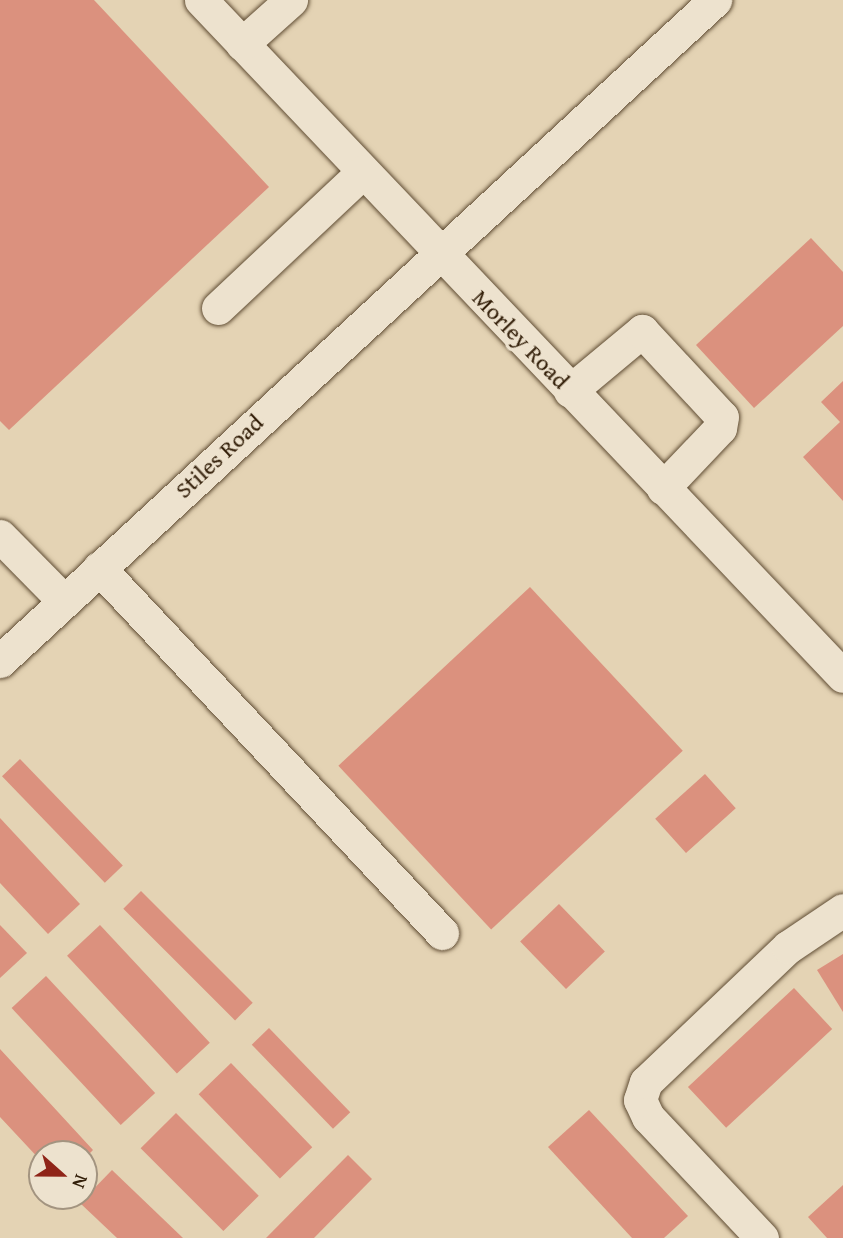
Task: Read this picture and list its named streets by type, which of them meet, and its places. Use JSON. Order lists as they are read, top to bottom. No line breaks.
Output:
{"streets":{"street":["Morley Road","Stiles Road"]},"crossings":[["Morley Road","Stiles Road"]],"north":"right"}
